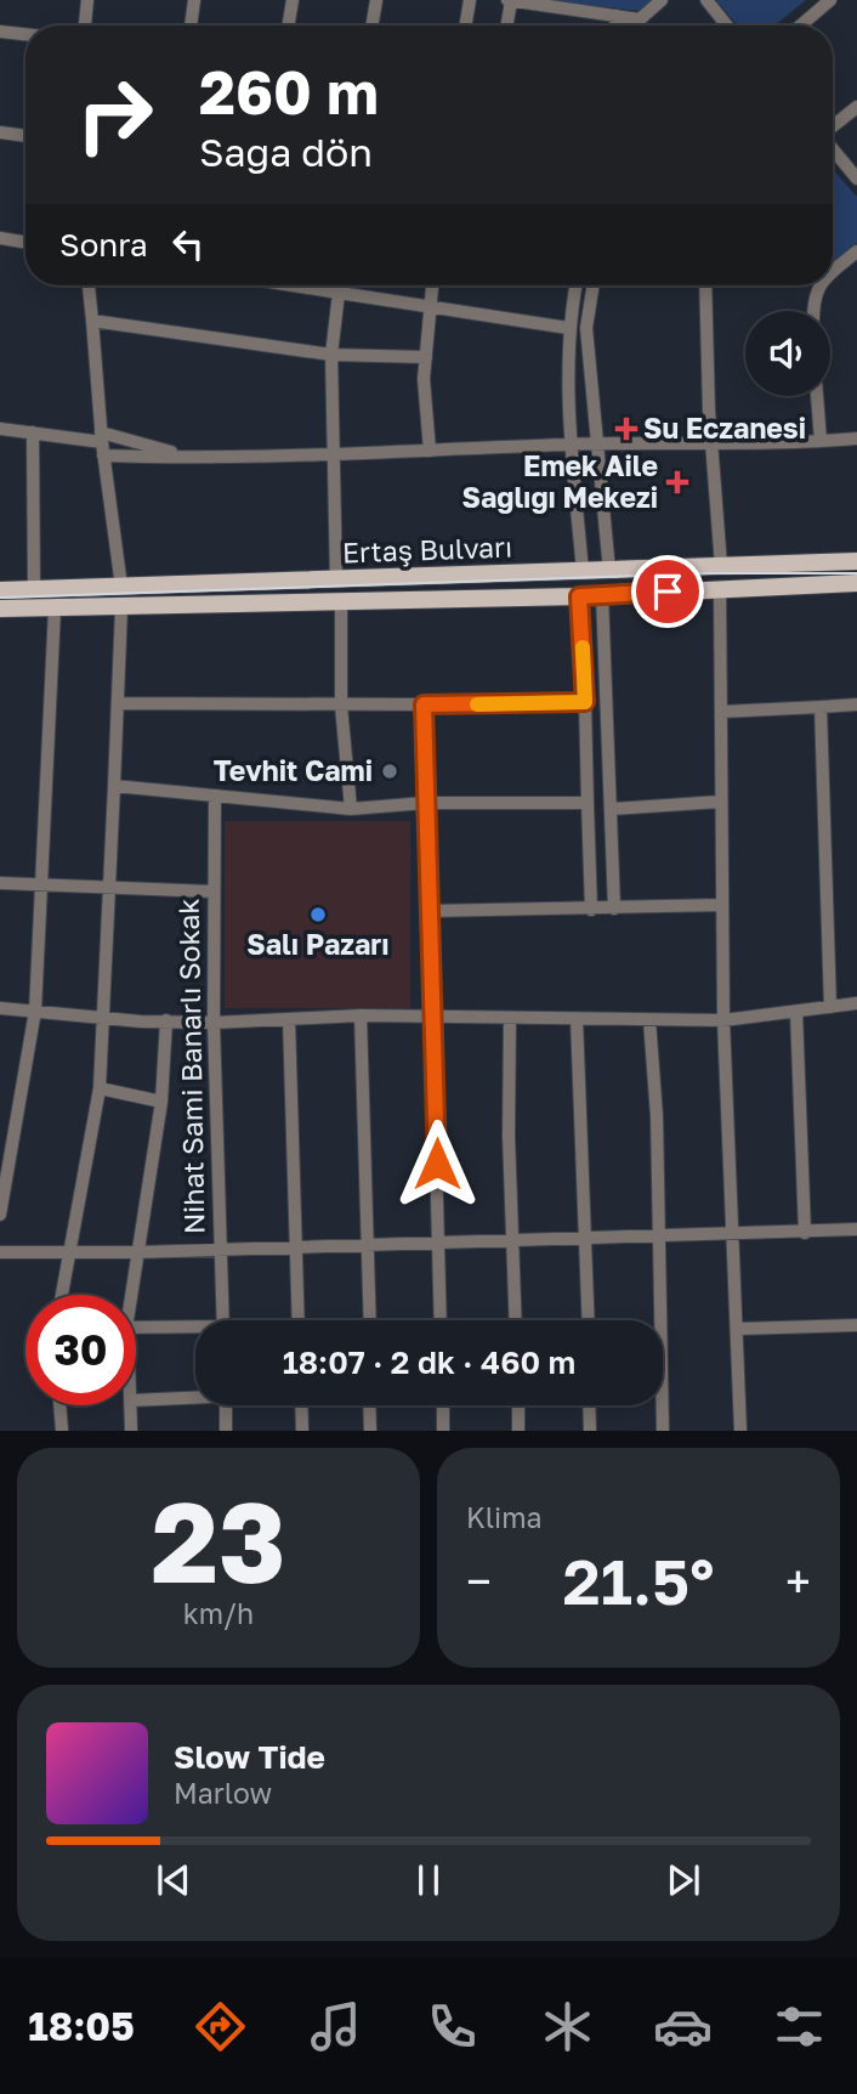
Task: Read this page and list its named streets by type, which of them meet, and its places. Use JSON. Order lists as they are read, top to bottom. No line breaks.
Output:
{"streets":{"main road":["Ertaş Bulvarı"],"street":["Nihat Sami Banarlı Sokak"]},"places":{"health":["Su Eczanesi","Emek Aile Sağlığı Mekezi"],"other":["Tevhit Cami","Salı Pazarı"]},"page":{"turn":["260 m","Sağa dön"],"then":"Sonra","limit":"30","trip":"18:07 · 2 dk · 460 m","tile":[["23","km/h"],"Klima"],"heat":["−","21.5°","+"],"song":["Slow Tide","Marlow"],"tabs":"18:05"}}
